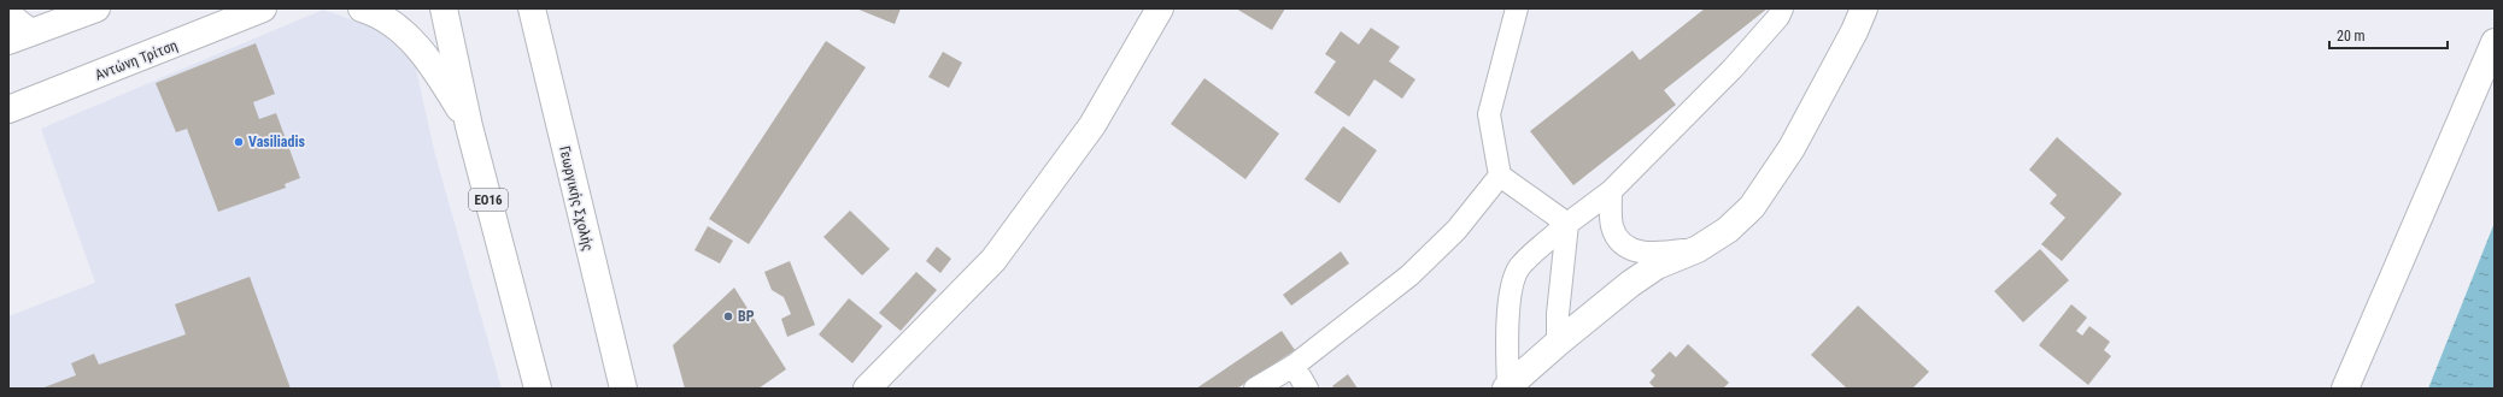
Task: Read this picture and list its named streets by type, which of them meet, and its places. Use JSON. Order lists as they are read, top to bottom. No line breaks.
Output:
{"streets":{"street":["Αντώνη Τρίτση","Γεωργικής Σχολής","ΕΟ16"]},"places":["Vasiliadis","BP"],"scale_bar":"20 m"}
